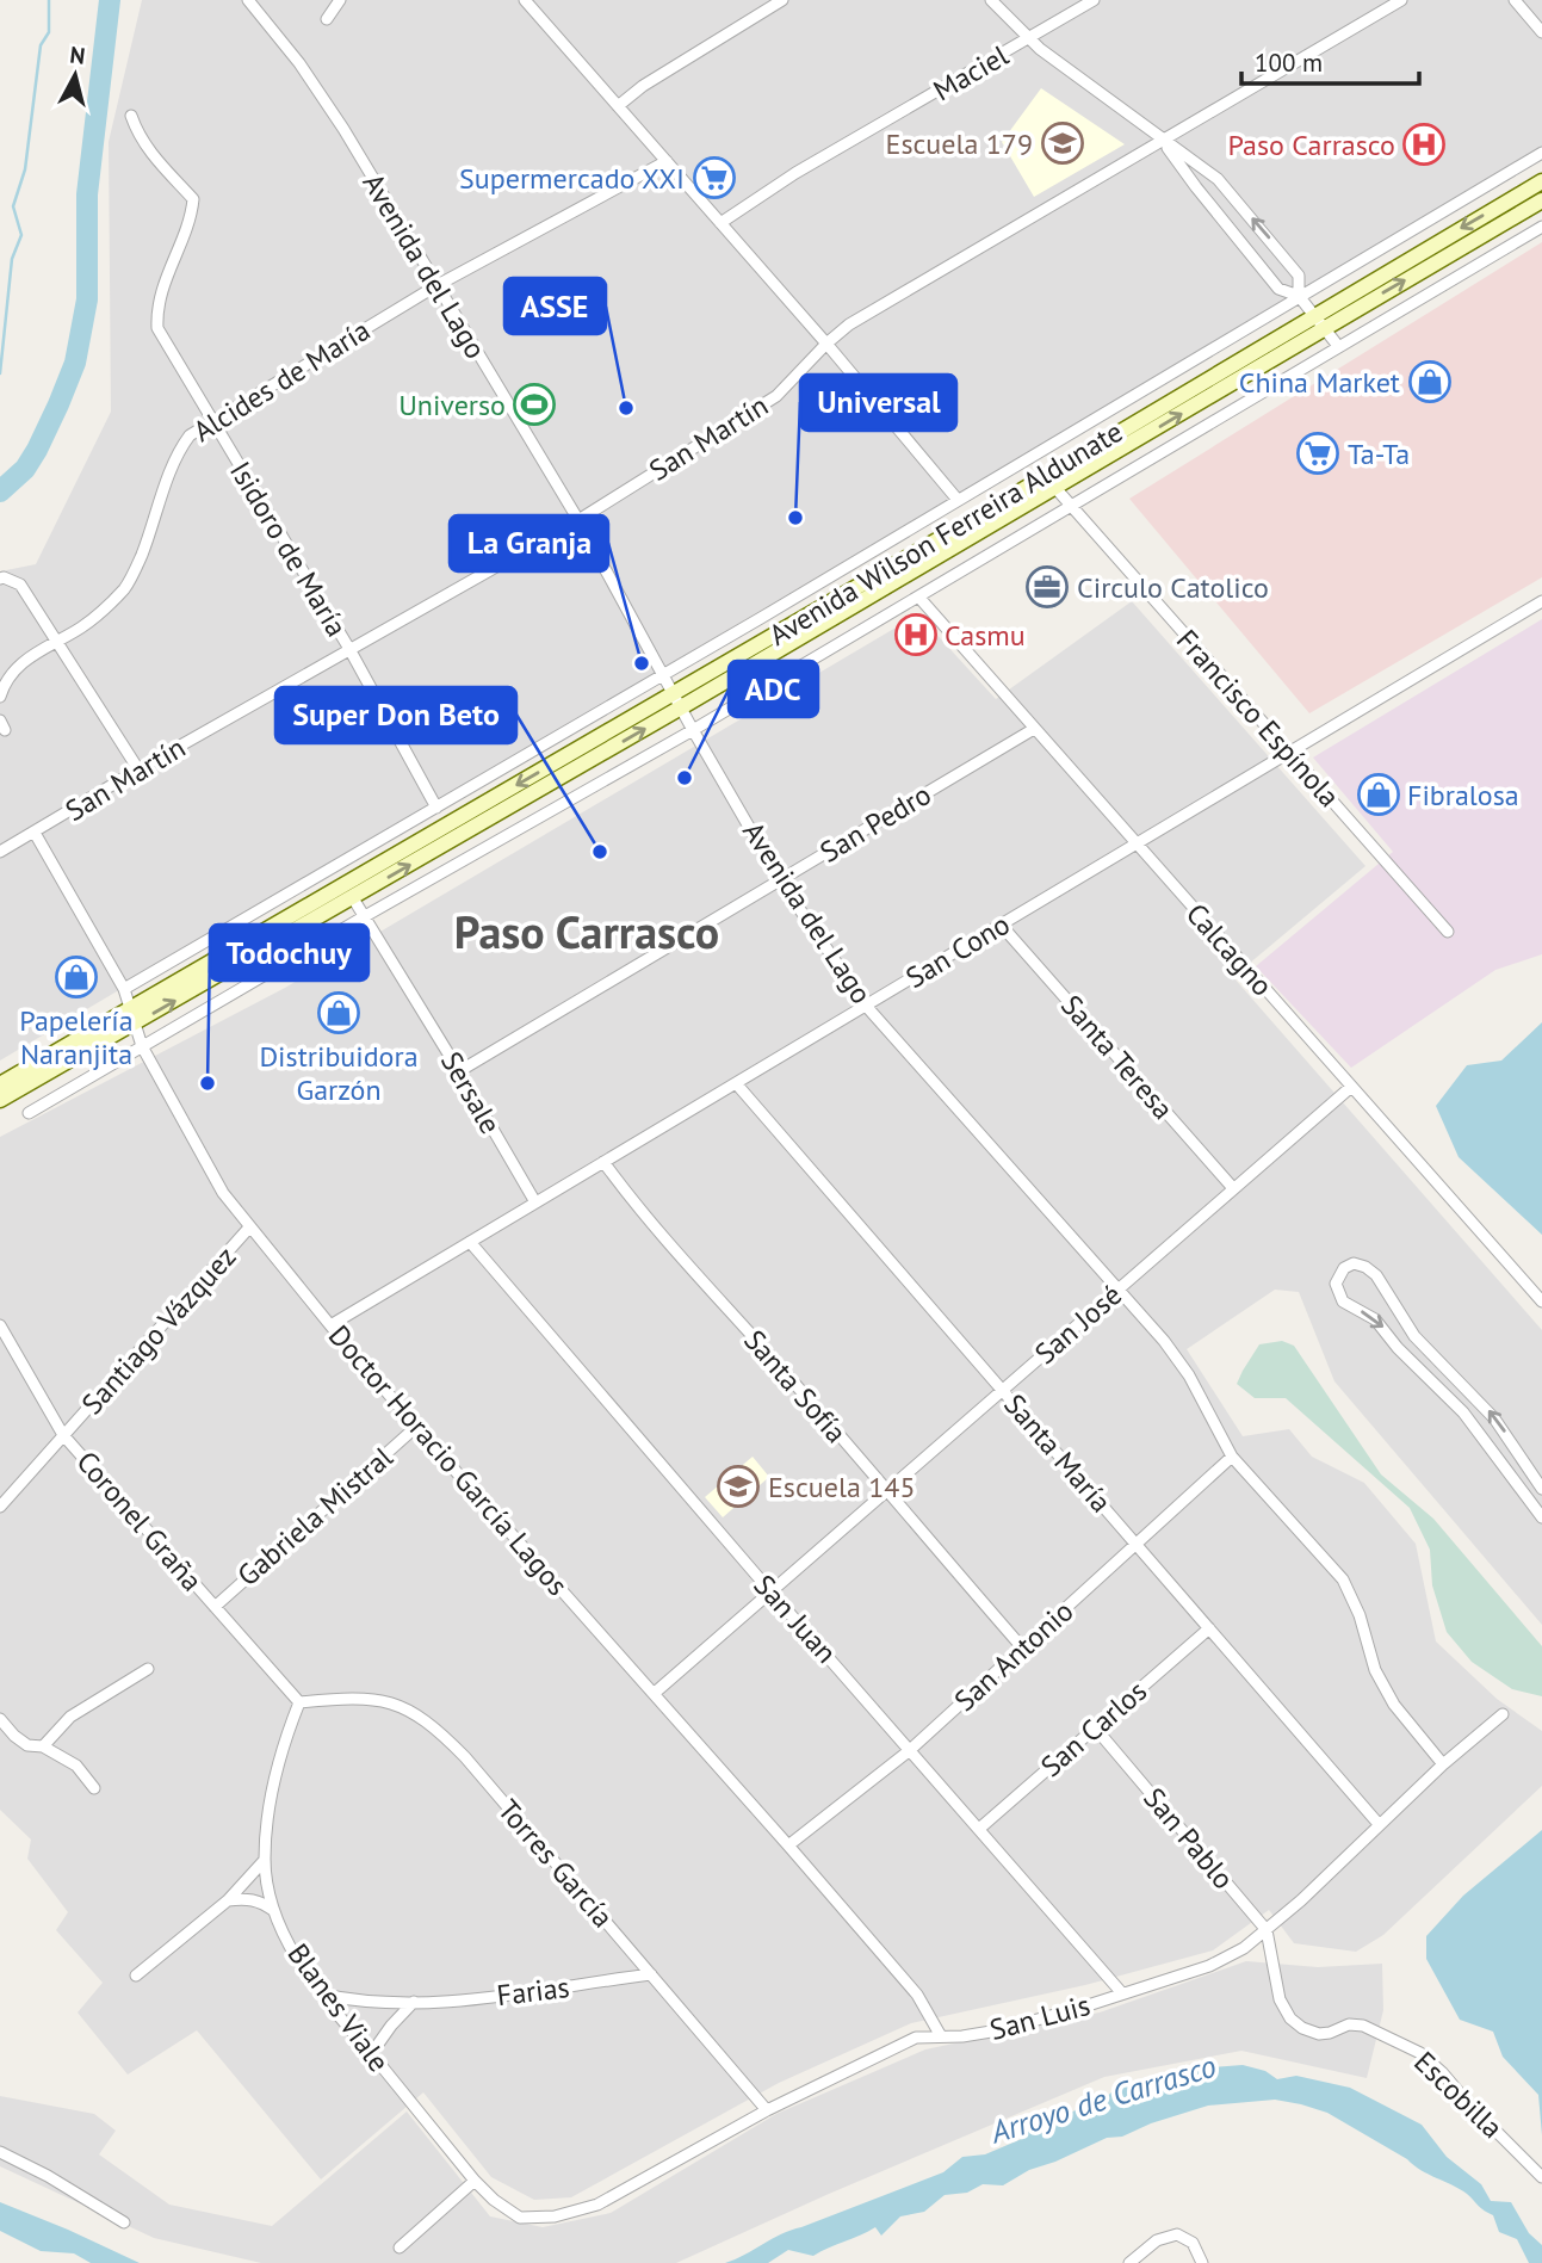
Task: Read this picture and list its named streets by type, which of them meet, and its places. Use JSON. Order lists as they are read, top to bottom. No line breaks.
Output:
{"streets":{"main road":["Avenida Wilson Ferreira Aldunate"],"street":["Maciel","Avenida del Lago","Alcides de María","San Martín","Isidoro de María","Francisco Espínola","San Pedro","Calcagno","San Cono","Santa Teresa","Sersale","San José","Santiago Vázquez","Santa Sofía","Santa María","Doctor Horacio García Lagos","Gabriela Mistral","Coronel Graña","San Juan","San Antonio","San Carlos","San Pablo","Torres García","Farias","Blanes Viale","San Luis","Escobilla"]},"crossings":[["Avenida del Lago","Alcides de María"],["Avenida del Lago","San Martín"],["Avenida del Lago","Avenida Wilson Ferreira Aldunate"],["Avenida del Lago","San Pedro"],["Avenida del Lago","San Cono"],["Avenida del Lago","San José"],["Avenida del Lago","San Antonio"],["Avenida del Lago","San Luis"],["Alcides de María","Isidoro de María"],["San Martín","Isidoro de María"],["San Martín","Doctor Horacio García Lagos"],["Avenida Wilson Ferreira Aldunate","Isidoro de María"],["Avenida Wilson Ferreira Aldunate","Francisco Espínola"],["Avenida Wilson Ferreira Aldunate","Calcagno"],["Avenida Wilson Ferreira Aldunate","Sersale"],["Avenida Wilson Ferreira Aldunate","Doctor Horacio García Lagos"],["Francisco Espínola","San Cono"],["San Pedro","Calcagno"],["San Pedro","Sersale"],["Calcagno","San Cono"],["Calcagno","San José"],["San Cono","Santa Teresa"],["San Cono","Sersale"],["San Cono","Santa Sofía"],["San Cono","Santa María"],["San Cono","Doctor Horacio García Lagos"],["San Cono","San Juan"],["Santa Teresa","San José"],["San José","Santa Sofía"],["San José","Santa María"],["San José","Doctor Horacio García Lagos"],["San José","San Juan"],["Santiago Vázquez","Doctor Horacio García Lagos"],["Santiago Vázquez","Coronel Graña"],["Santa Sofía","San Antonio"],["Santa María","San Antonio"],["Santa María","San Carlos"],["Santa María","San Luis"],["Doctor Horacio García Lagos","Gabriela Mistral"],["Doctor Horacio García Lagos","San Antonio"],["Doctor Horacio García Lagos","San Luis"],["Gabriela Mistral","Coronel Graña"],["Coronel Graña","Torres García"],["Coronel Graña","Blanes Viale"],["San Juan","San Antonio"],["San Juan","San Carlos"],["San Juan","San Luis"],["San Carlos","San Pablo"],["San Pablo","San Luis"],["San Pablo","Escobilla"],["Torres García","Farias"],["Torres García","Blanes Viale"],["Torres García","San Luis"],["Farias","Blanes Viale"],["Blanes Viale","San Luis"]],"districts":["Paso Carrasco"],"water":["Arroyo de Carrasco"],"places":{"school or university":["Escuela 179","Escuela 145"],"hospital":["Paso Carrasco","Casmu"],"supermarket":["Supermercado XXI","Ta-Ta"],"shop":["China Market","Fibralosa","Papelería Naranjita","Distribuidora Garzón"],"sports":["Universo"],"other":["ASSE","Universal","La Granja","ADC","Super Don Beto","Todochuy"],"office":["Circulo Catolico"]},"scale_bar":"100 m","north":"top"}
